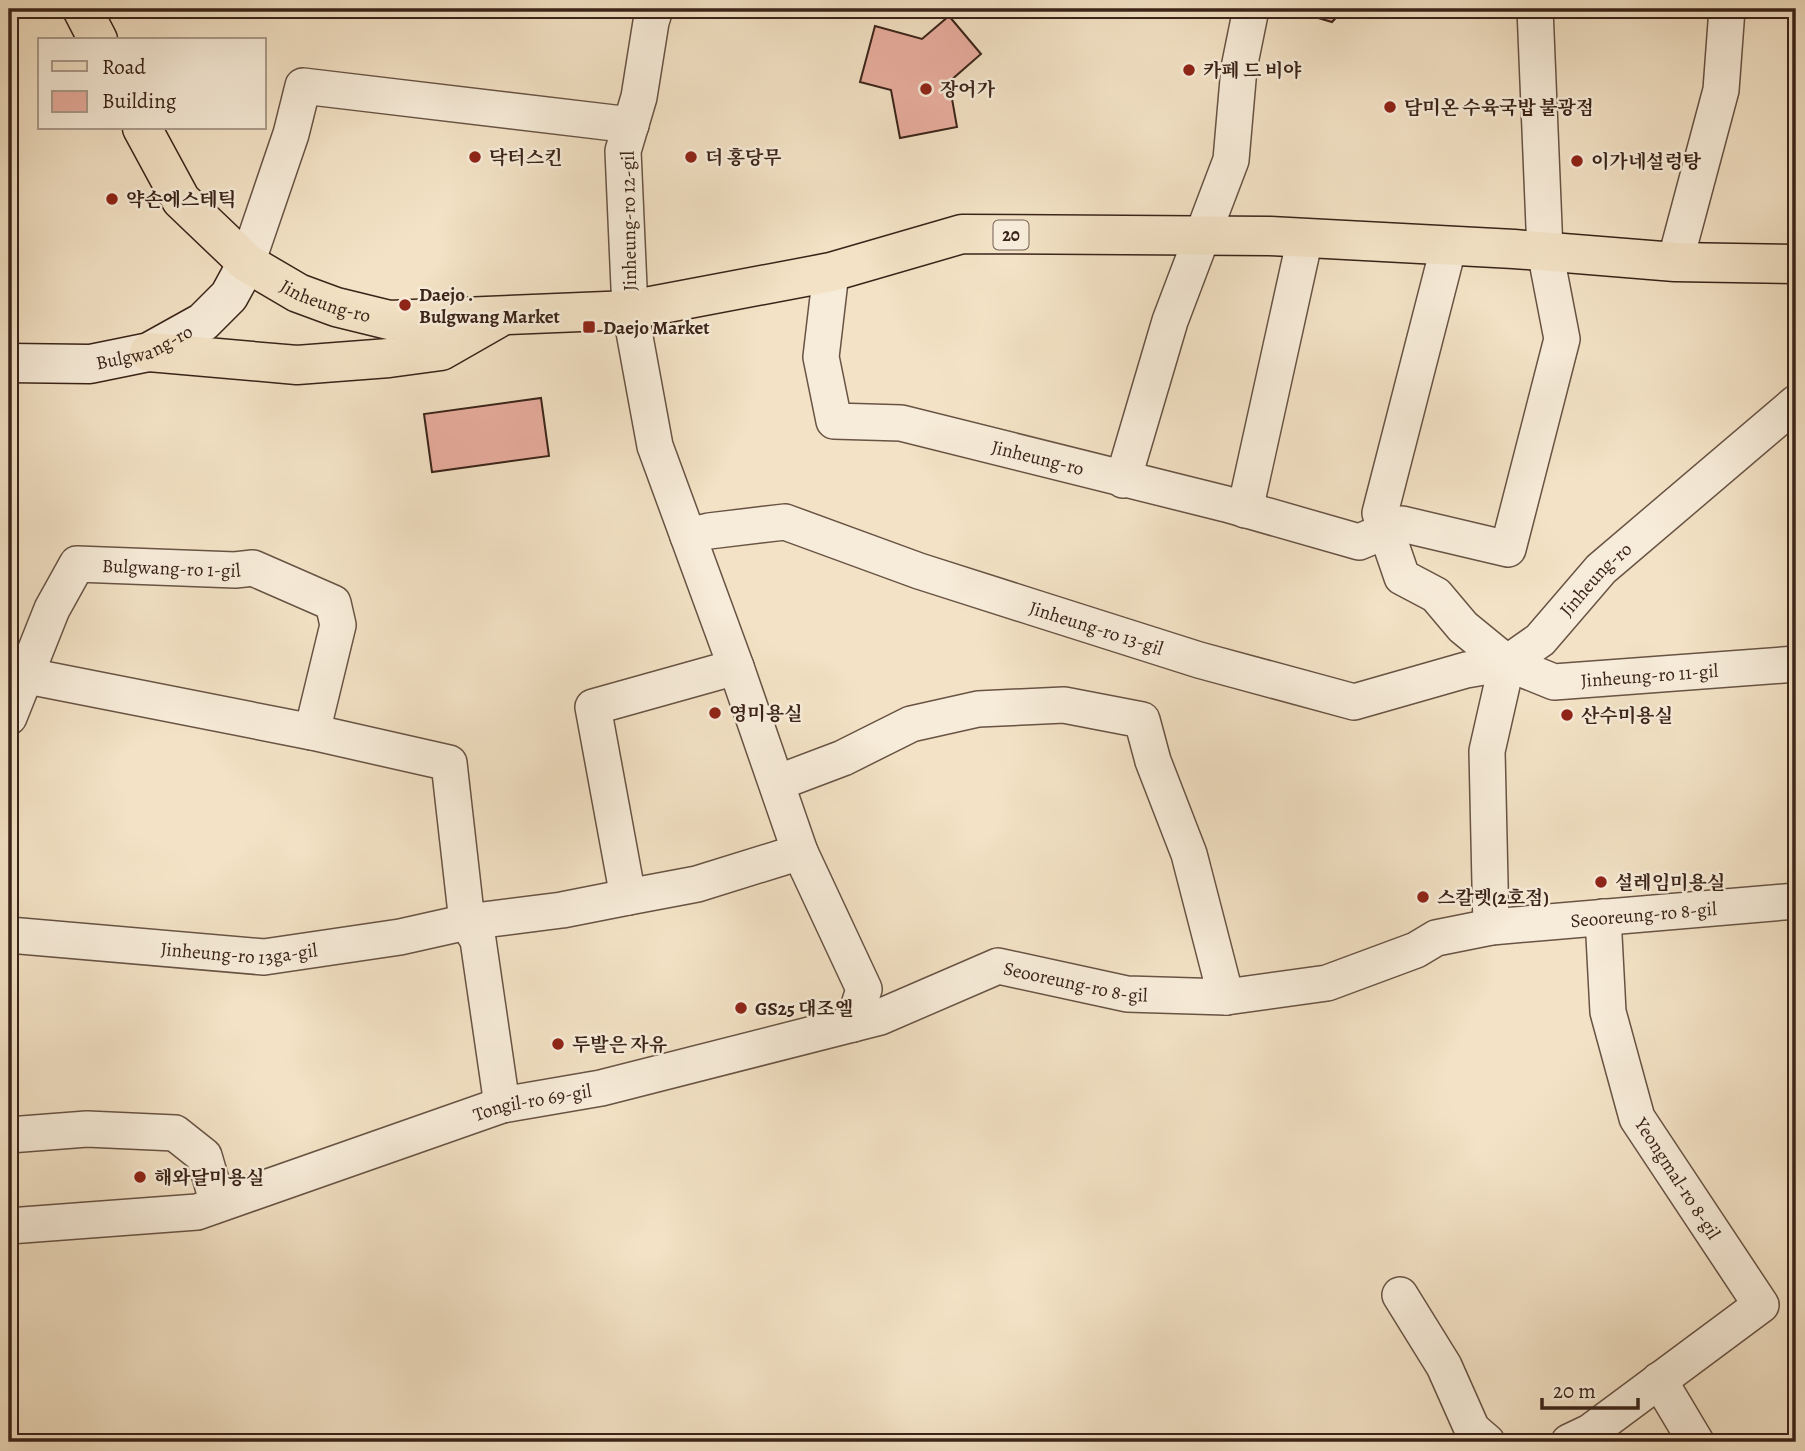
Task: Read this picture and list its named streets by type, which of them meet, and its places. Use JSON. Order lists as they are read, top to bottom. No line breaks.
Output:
{"streets":{"main road":["20","Jinheung-ro","Bulgwang-ro"],"street":["Jinheung-ro 12-gil","Bulgwang-ro 1-gil","Jinheung-ro 13-gil","Jinheung-ro 11-gil","Seooreung-ro 8-gil","Jinheung-ro 13ga-gil","Tongil-ro 69-gil","Yeongmal-ro 8-gil"]},"crossings":[["Jinheung-ro 12-gil","Jinheung-ro"],["Jinheung-ro","Bulgwang-ro"],["Jinheung-ro","Jinheung-ro 13-gil"],["Jinheung-ro","Jinheung-ro 11-gil"],["Jinheung-ro 13-gil","Jinheung-ro 11-gil"],["Seooreung-ro 8-gil","Tongil-ro 69-gil"],["Seooreung-ro 8-gil","Yeongmal-ro 8-gil"]],"places":{"other":["카페 드 비야","장어가","담미온 수육국밥 불광점","닥터스킨","더 홍당무","이가네설렁탕","약손에스테틱","Daejo . Bulgwang Market","영미용실","산수미용실","설레임미용실","스칼렛(2호점)","GS25 대조엘","두발은 자유","해와달미용실"],"transit":["Daejo Market"]},"legend":["Road","Building"],"scale_bar":"20 m"}
